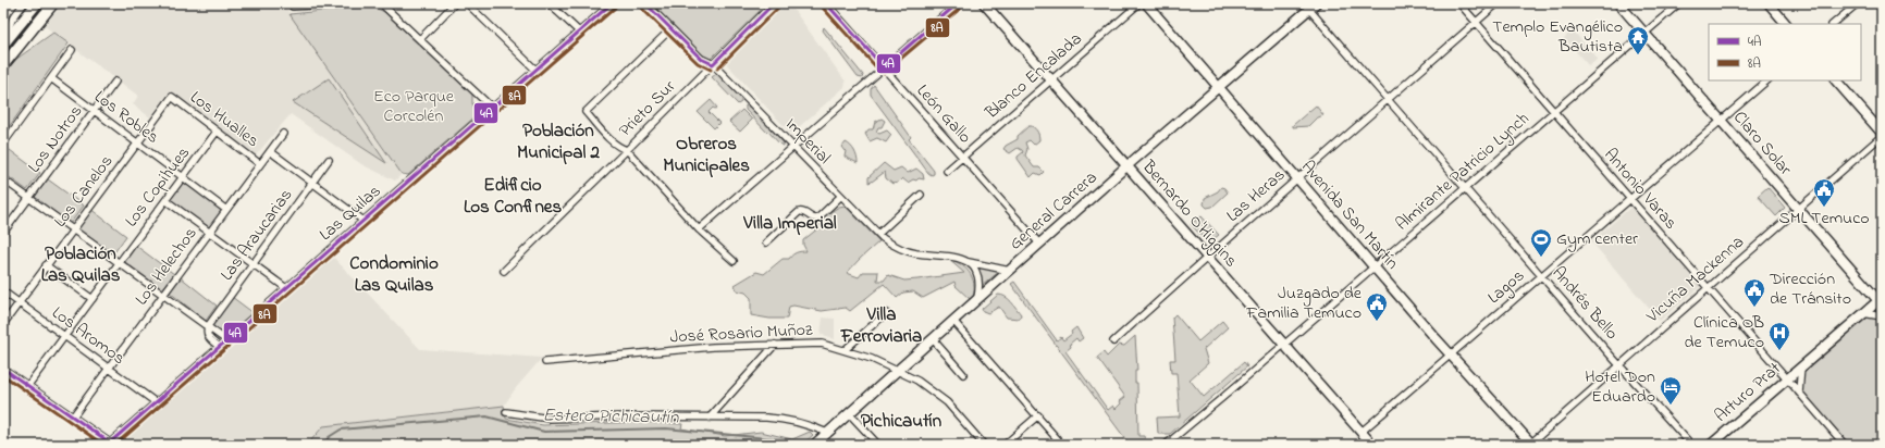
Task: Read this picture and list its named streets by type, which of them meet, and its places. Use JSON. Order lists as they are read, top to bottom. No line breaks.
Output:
{"streets":{"street":["Blanco Encalada","Prieto Sur","León Gallo","Los Robles","Los Hualles","Los Notros","Imperial","Claro Solar","Almirante Patricio Lynch","Los Copihues","Antonio Varas","Los Canelos","Las Heras","General Carrera","Las Quilas","Bernardo O'Higgins","Avenida San Martín","Las Araucarias","Los Helechos","Vicuña Mackenna","Lagos","Andrés Bello","José Rosario Muñoz","Los Aromos","Arturo Prat"]},"crossings":[["Blanco Encalada","León Gallo"],["Blanco Encalada","Bernardo O'Higgins"],["Prieto Sur","Imperial"],["León Gallo","General Carrera"],["Los Robles","Los Notros"],["Los Robles","Los Copihues"],["Los Robles","Los Canelos"],["Los Robles","Los Helechos"],["Los Hualles","Los Copihues"],["Los Hualles","Los Canelos"],["Los Hualles","Los Helechos"],["Imperial","General Carrera"],["Claro Solar","Almirante Patricio Lynch"],["Claro Solar","Vicuña Mackenna"],["Claro Solar","Lagos"],["Claro Solar","Arturo Prat"],["Almirante Patricio Lynch","Antonio Varas"],["Almirante Patricio Lynch","Bernardo O'Higgins"],["Almirante Patricio Lynch","Avenida San Martín"],["Almirante Patricio Lynch","Andrés Bello"],["Los Copihues","Los Aromos"],["Antonio Varas","Las Heras"],["Antonio Varas","Vicuña Mackenna"],["Antonio Varas","Lagos"],["Antonio Varas","Arturo Prat"],["Los Canelos","Los Aromos"],["Las Heras","Bernardo O'Higgins"],["Las Heras","Avenida San Martín"],["Las Heras","Andrés Bello"],["General Carrera","Bernardo O'Higgins"],["General Carrera","Avenida San Martín"],["General Carrera","Andrés Bello"],["General Carrera","José Rosario Muñoz"],["Las Quilas","Los Aromos"],["Bernardo O'Higgins","Lagos"],["Avenida San Martín","Vicuña Mackenna"],["Avenida San Martín","Lagos"],["Los Helechos","Los Aromos"],["Vicuña Mackenna","Andrés Bello"],["Lagos","Andrés Bello"]],"districts":["Población Municipal 2","Obreros Municipales","Edificio Los Confines","Villa Imperial","Población Las Quilas","Condominio Las Quilas","Villa Ferroviaria","Pichicautín"],"water":["Estero Pichicautín"],"parks":["Eco Parque Corcolén"],"places":{"temple":["Templo Evangélico Bautista"],"public building":["SML Temuco","Dirección de Tránsito","Juzgado de Familia Temuco"],"sports":["Gym center"],"hospital":["Clínica OB de Temuco"],"hotel":["Hotel Don Eduardo"]},"lines":["transit line 4A","transit line 8A"],"legend":["4A","8A"]}
